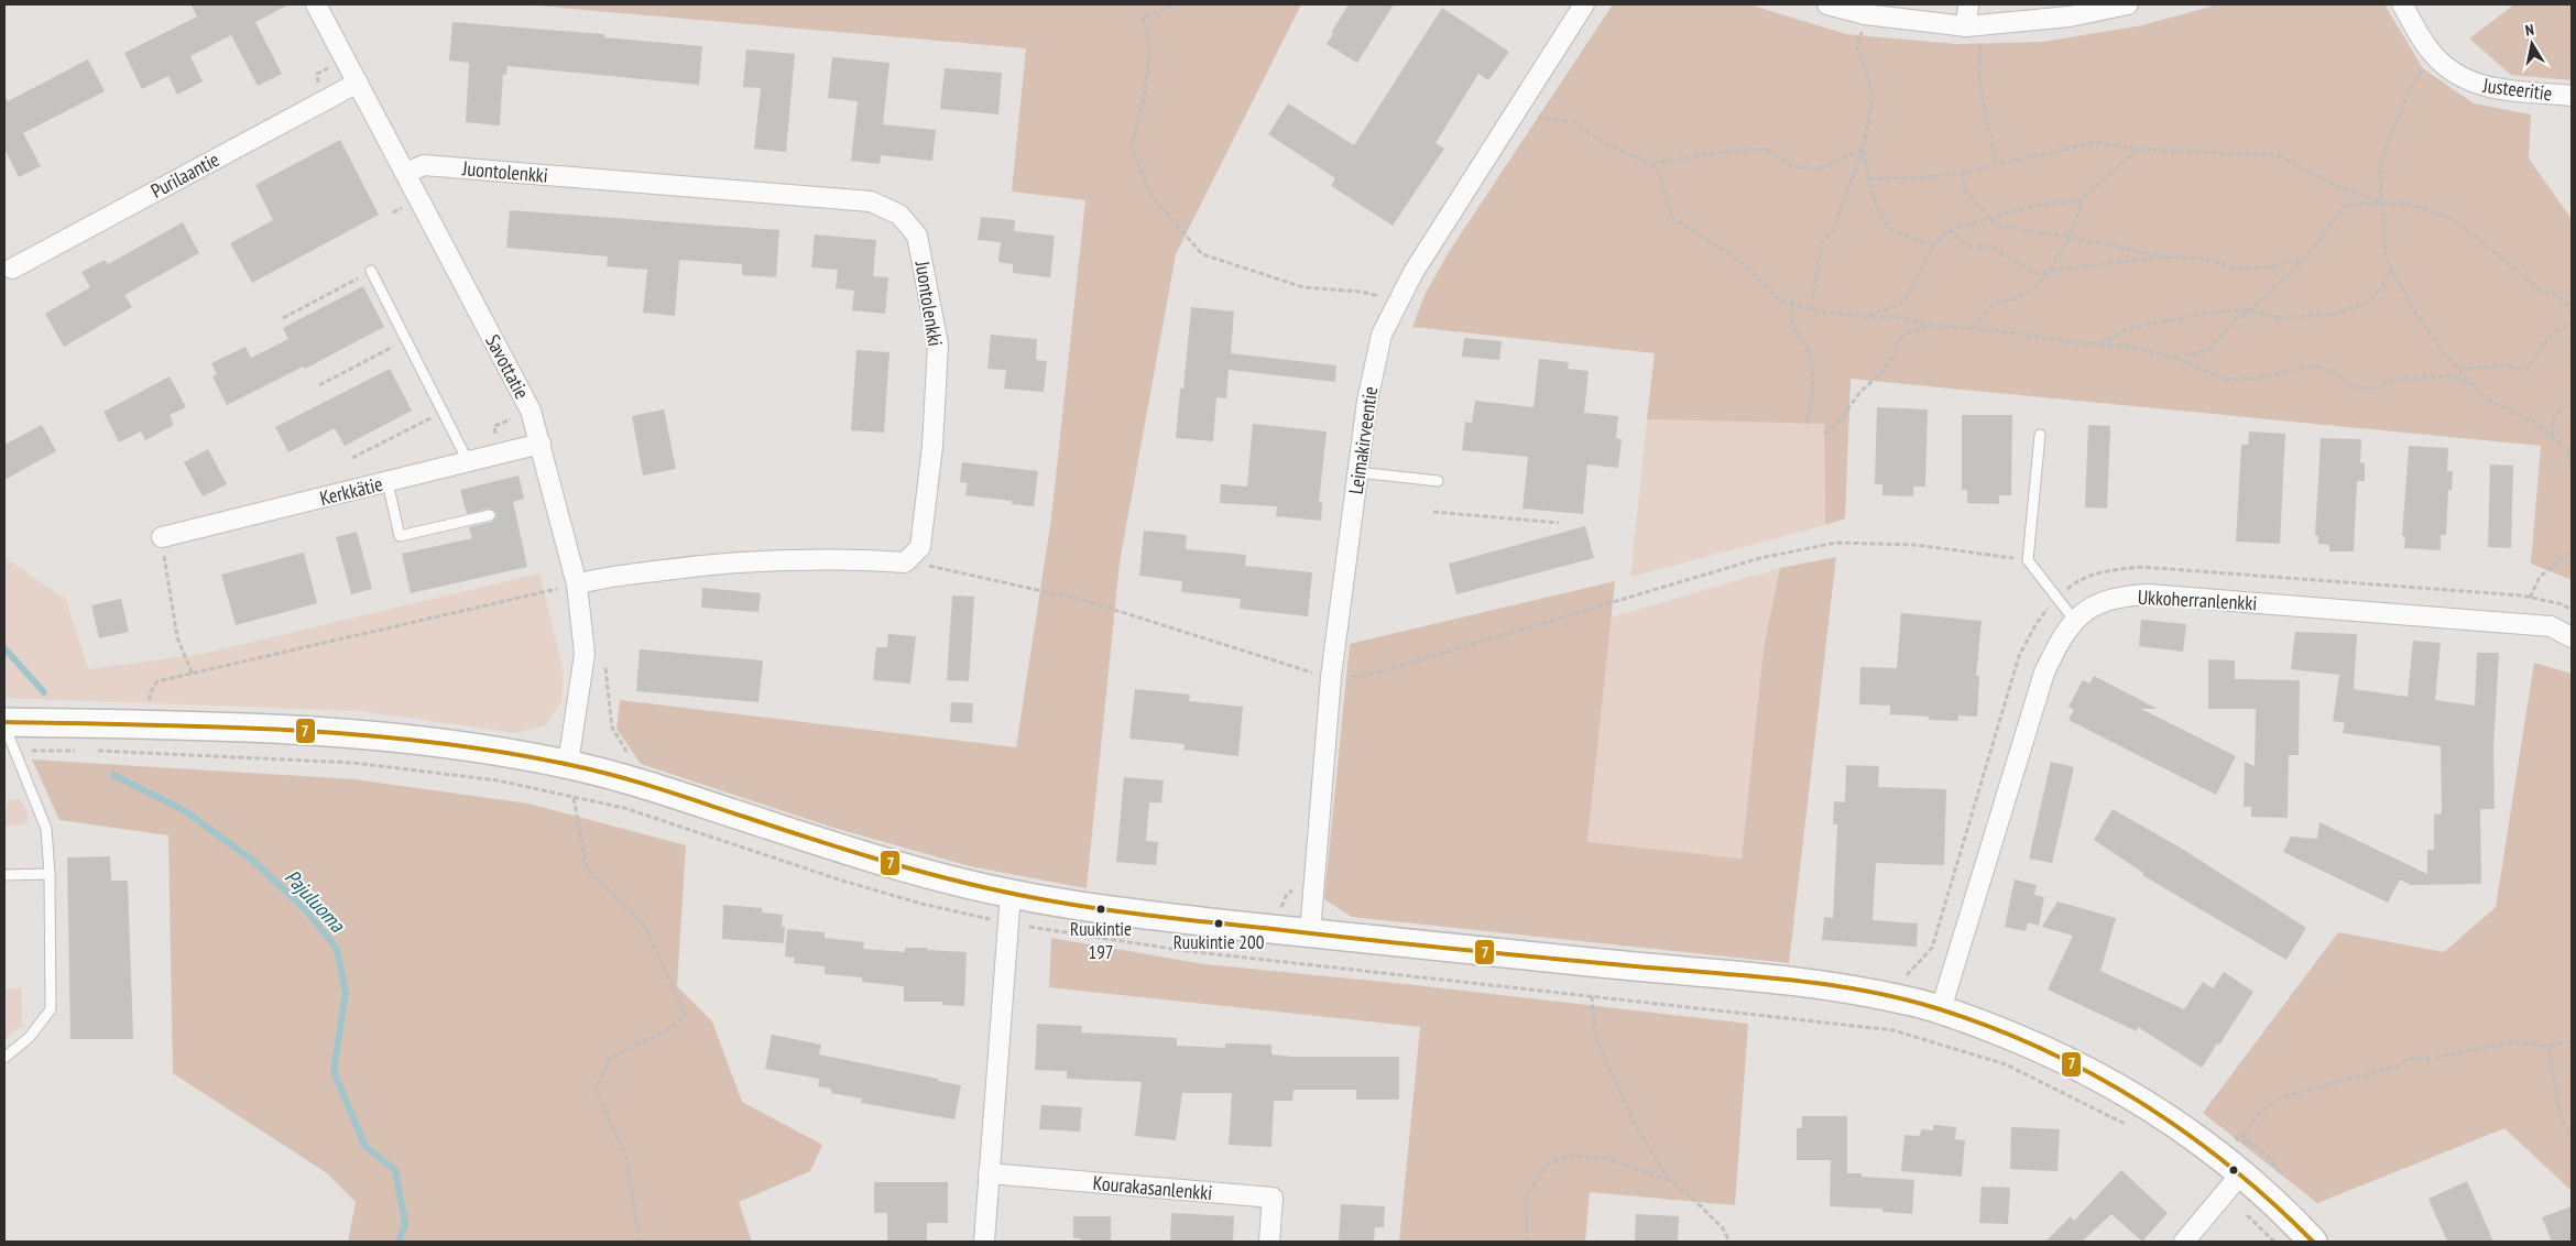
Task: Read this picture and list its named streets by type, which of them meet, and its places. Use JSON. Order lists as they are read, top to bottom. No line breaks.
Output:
{"streets":{"street":["Justeeritie","Juontolenkki","Purilaantie","Savottatie","Leimakirveentie","Kerkkätie","Ukkoherranlenkki","Kourakasanlenkki"]},"crossings":[["Juontolenkki","Savottatie"],["Purilaantie","Savottatie"],["Savottatie","Kerkkätie"]],"water":["Pajuluoma"],"places":["Ruukintie 197","Ruukintie 200"],"lines":["transit line 7"],"north":"top"}
